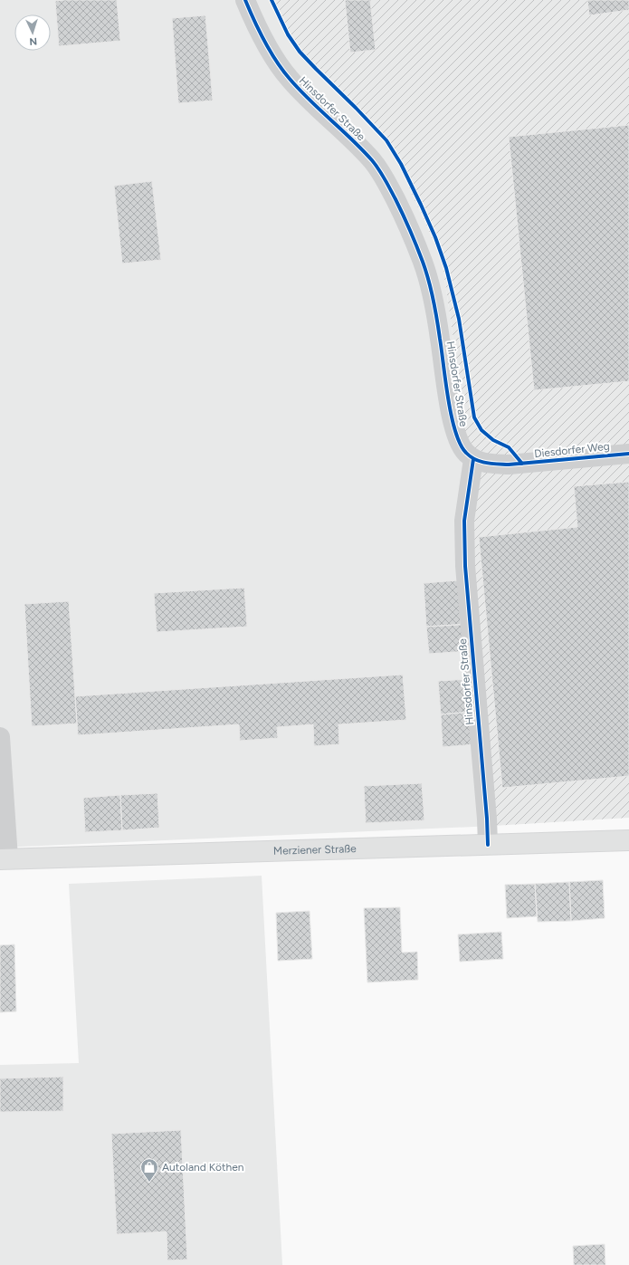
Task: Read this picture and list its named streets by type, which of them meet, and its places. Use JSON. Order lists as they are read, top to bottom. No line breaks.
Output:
{"streets":{"main road":["Merziener Straße"],"street":["Hinsdorfer Straße","Diesdorfer Weg"]},"crossings":[["Hinsdorfer Straße","Diesdorfer Weg"],["Hinsdorfer Straße","Merziener Straße"]],"places":{"shop":["Autoland Köthen"]},"north":"bottom"}
